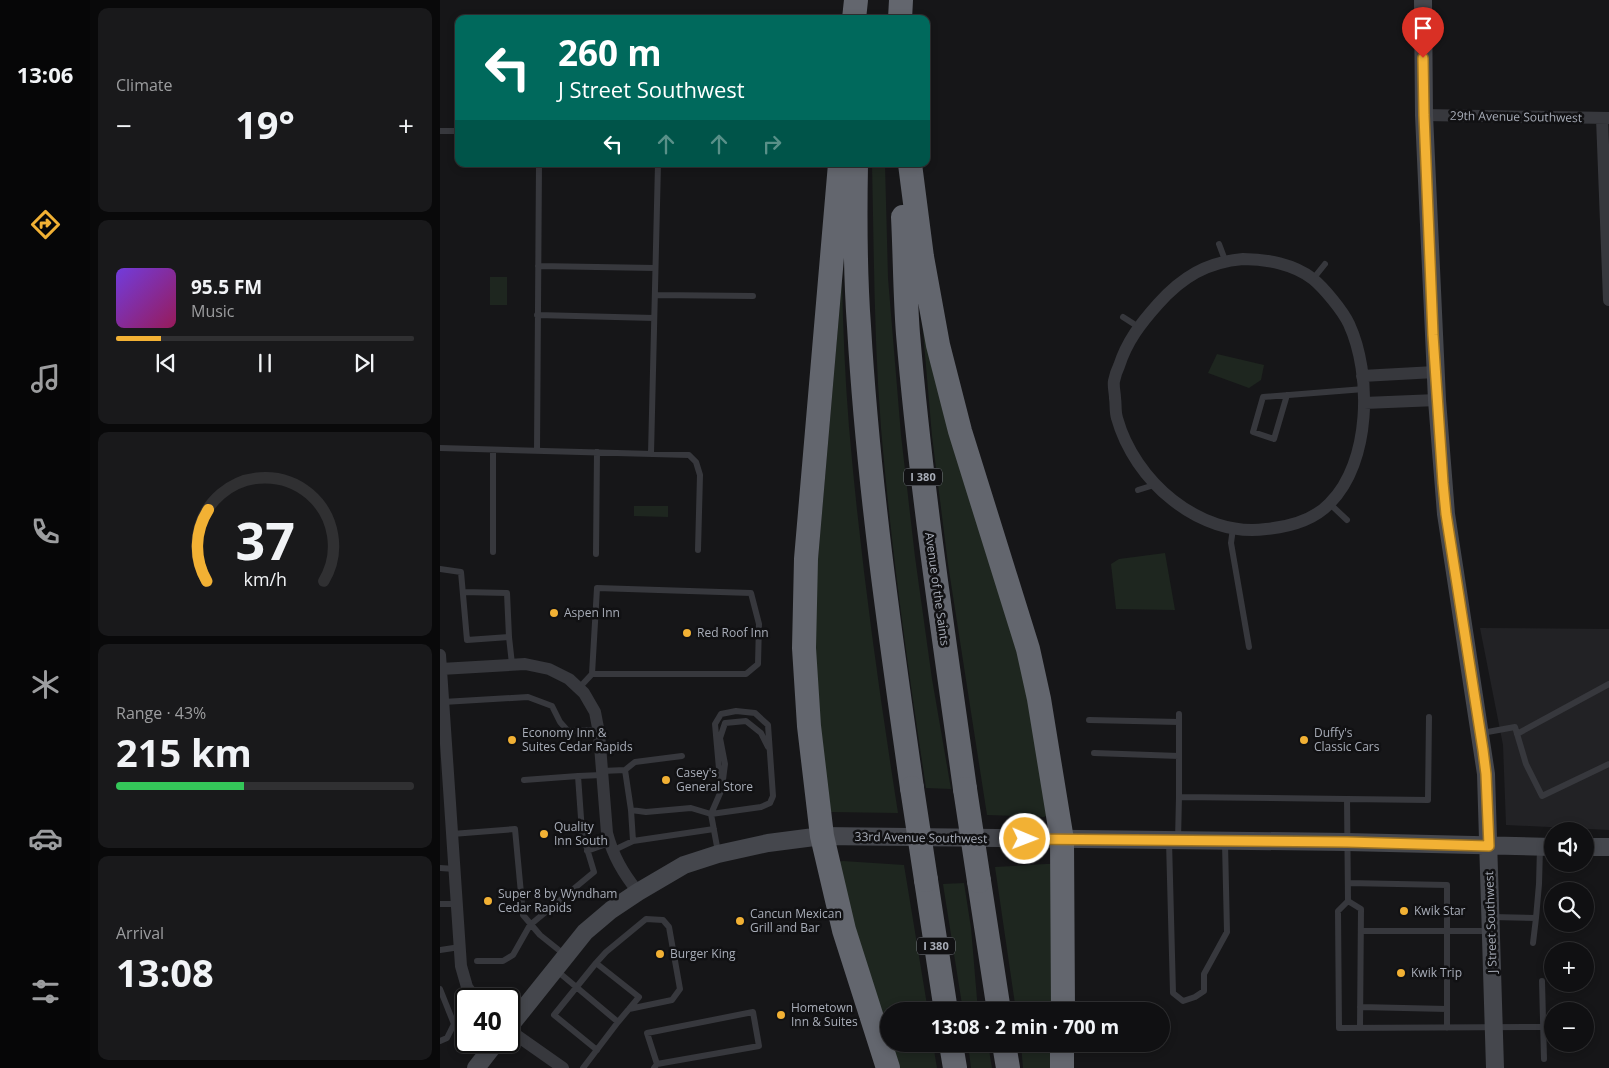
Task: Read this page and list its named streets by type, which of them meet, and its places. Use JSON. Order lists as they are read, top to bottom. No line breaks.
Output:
{"streets":{"highway":["I 380","Avenue of the Saints"],"street":["29th Avenue Southwest","33rd Avenue Southwest","J Street Southwest"]},"crossings":[["29th Avenue Southwest","J Street Southwest"],["33rd Avenue Southwest","J Street Southwest"]],"places":["Aspen Inn","Red Roof Inn","Economy Inn & Suites Cedar Rapids","Duffy's Classic Cars","Casey's General Store","Quality Inn South","Super 8 by Wyndham Cedar Rapids","Kwik Star","Cancun Mexican Grill and Bar","Burger King","Kwik Trip","Hometown Inn & Suites"],"page":{"tabs":"13:06","tile":["Climate",["Range · 43%","215 km"],["Arrival","13:08"]],"turn":["260 m","J Street Southwest"],"heat":["−","19°","+"],"song":["95.5 FM","Music"],"map_buttons":["+","−"],"limit":"40","trip":"13:08 · 2 min · 700 m","gauge":["37","km/h"]}}
